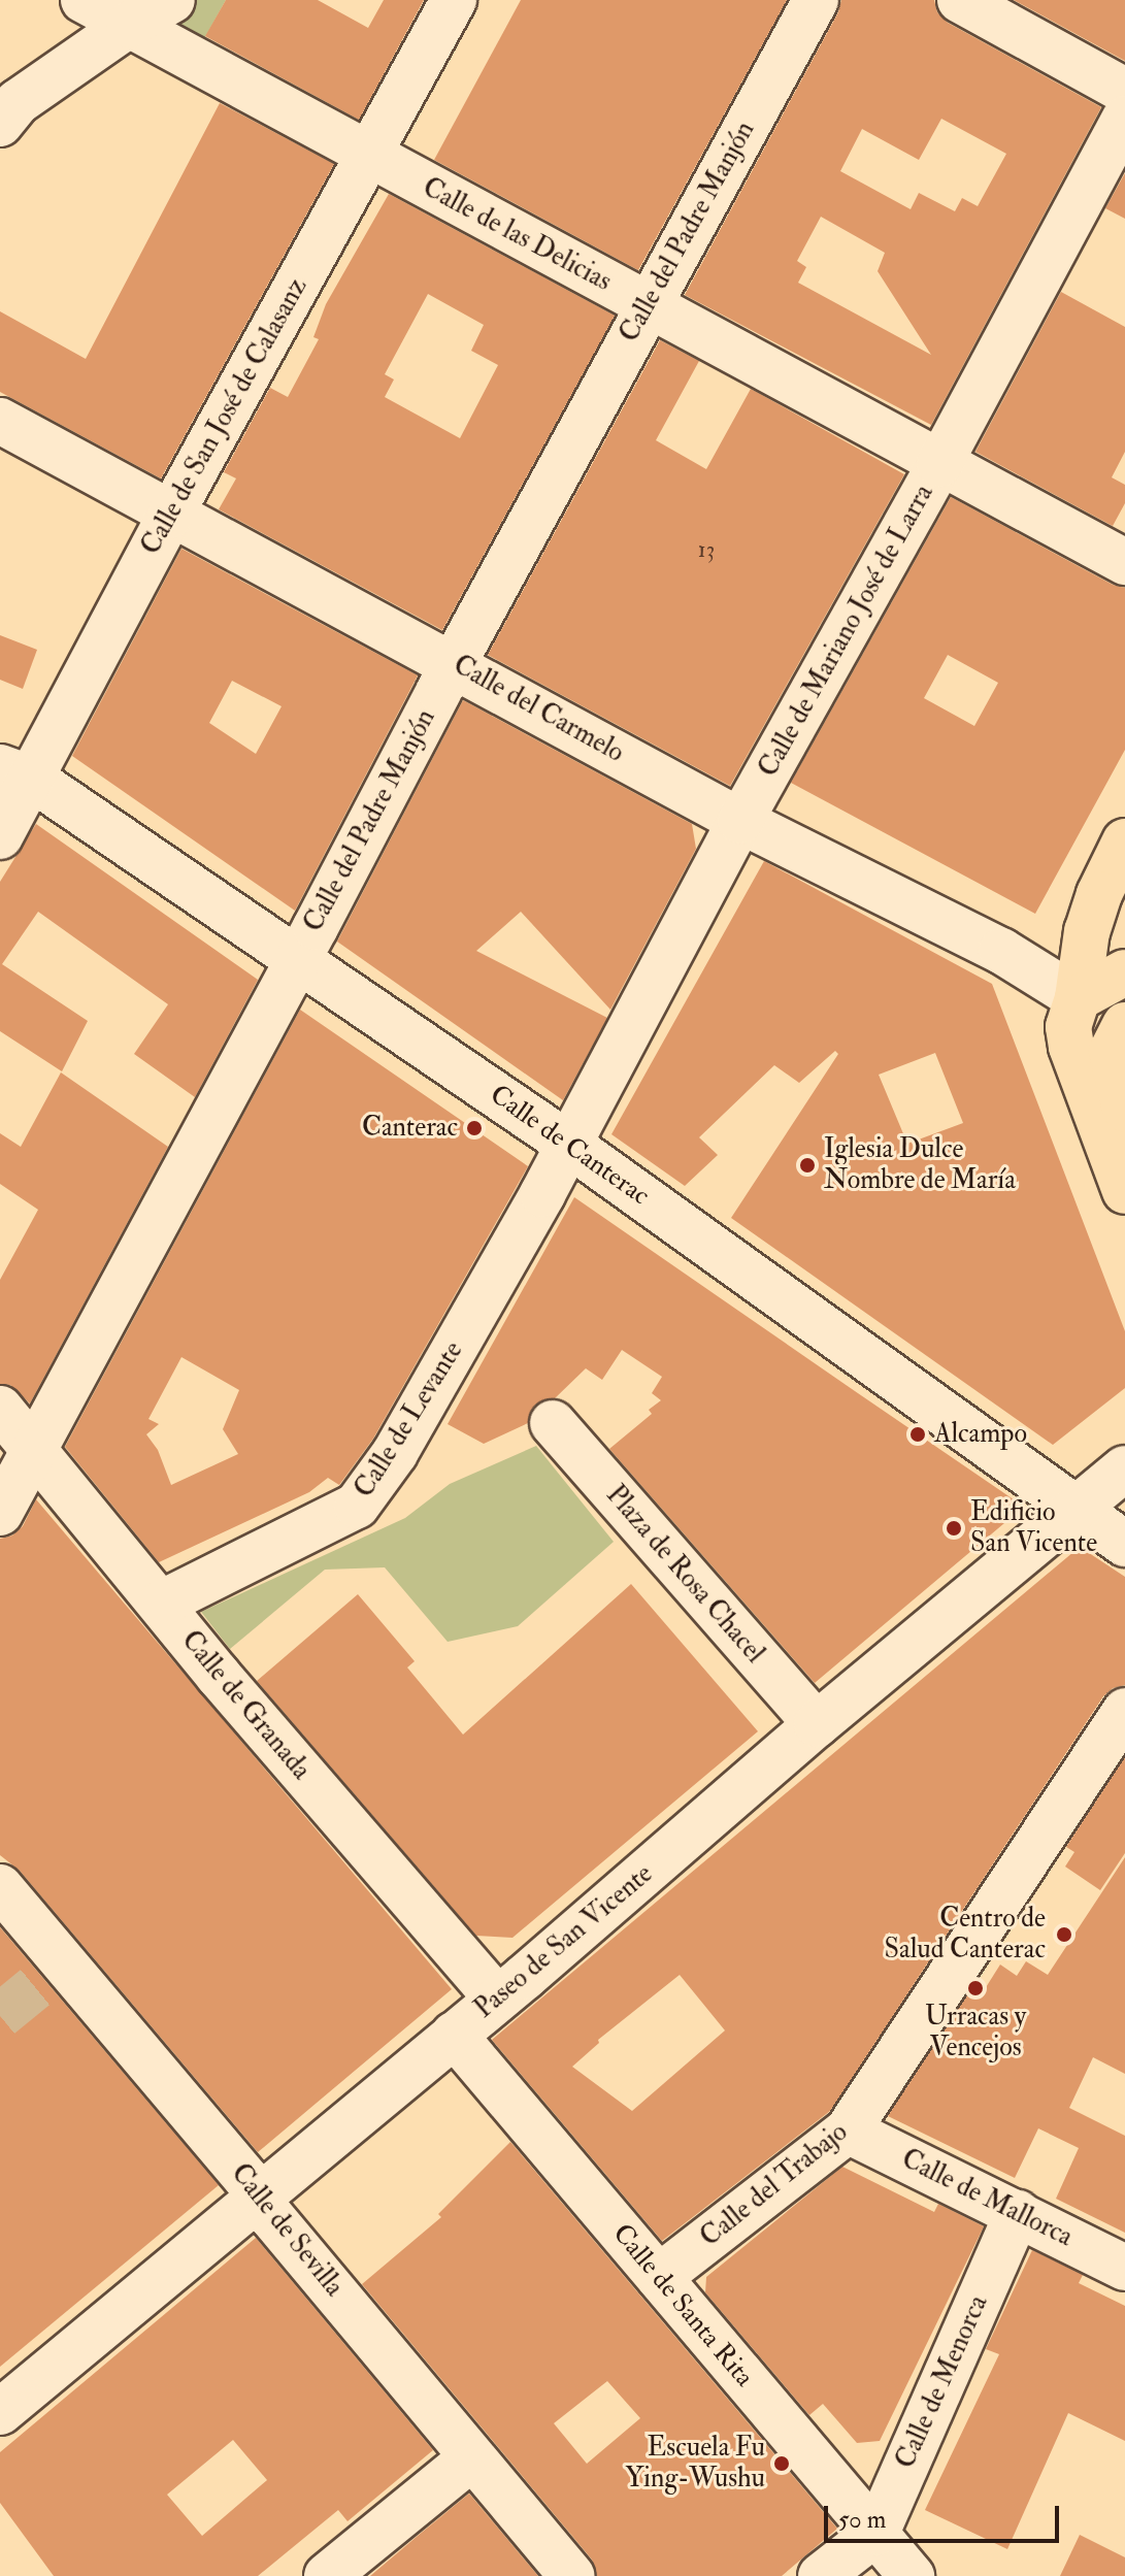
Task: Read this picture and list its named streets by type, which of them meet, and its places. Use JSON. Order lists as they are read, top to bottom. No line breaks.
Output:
{"streets":{"street":["Calle del Padre Manjón","Calle de las Delicias","Calle de San José de Calasanz","Calle de Mariano José de Larra","Calle del Carmelo","Calle de Canterac","Calle de Levante","Plaza de Rosa Chacel","Calle de Granada","Paseo de San Vicente","Calle del Trabajo","Calle de Mallorca","Calle de Sevilla","Calle de Santa Rita","Calle de Menorca"]},"crossings":[["Calle del Padre Manjón","Calle de las Delicias"],["Calle del Padre Manjón","Calle del Carmelo"],["Calle del Padre Manjón","Calle de Canterac"],["Calle del Padre Manjón","Calle de Granada"],["Calle de las Delicias","Calle de San José de Calasanz"],["Calle de las Delicias","Calle de Mariano José de Larra"],["Calle de San José de Calasanz","Calle del Carmelo"],["Calle de San José de Calasanz","Calle de Canterac"],["Calle de Mariano José de Larra","Calle del Carmelo"],["Calle de Mariano José de Larra","Calle de Canterac"],["Calle de Mariano José de Larra","Calle de Levante"],["Calle de Canterac","Calle de Levante"],["Calle de Canterac","Paseo de San Vicente"],["Calle de Levante","Calle de Granada"],["Plaza de Rosa Chacel","Paseo de San Vicente"],["Calle de Granada","Paseo de San Vicente"],["Paseo de San Vicente","Calle de Sevilla"],["Paseo de San Vicente","Calle de Santa Rita"],["Calle del Trabajo","Calle de Mallorca"],["Calle del Trabajo","Calle de Santa Rita"],["Calle de Mallorca","Calle de Menorca"],["Calle de Santa Rita","Calle de Menorca"]],"places":["Canterac","Iglesia Dulce Nombre de María","Alcampo","Edificio San Vicente","Centro de Salud Canterac","Urracas y Vencejos","Escuela Fu Ying-Wushu"],"house_numbers":["13"],"scale_bar":"50 m"}
